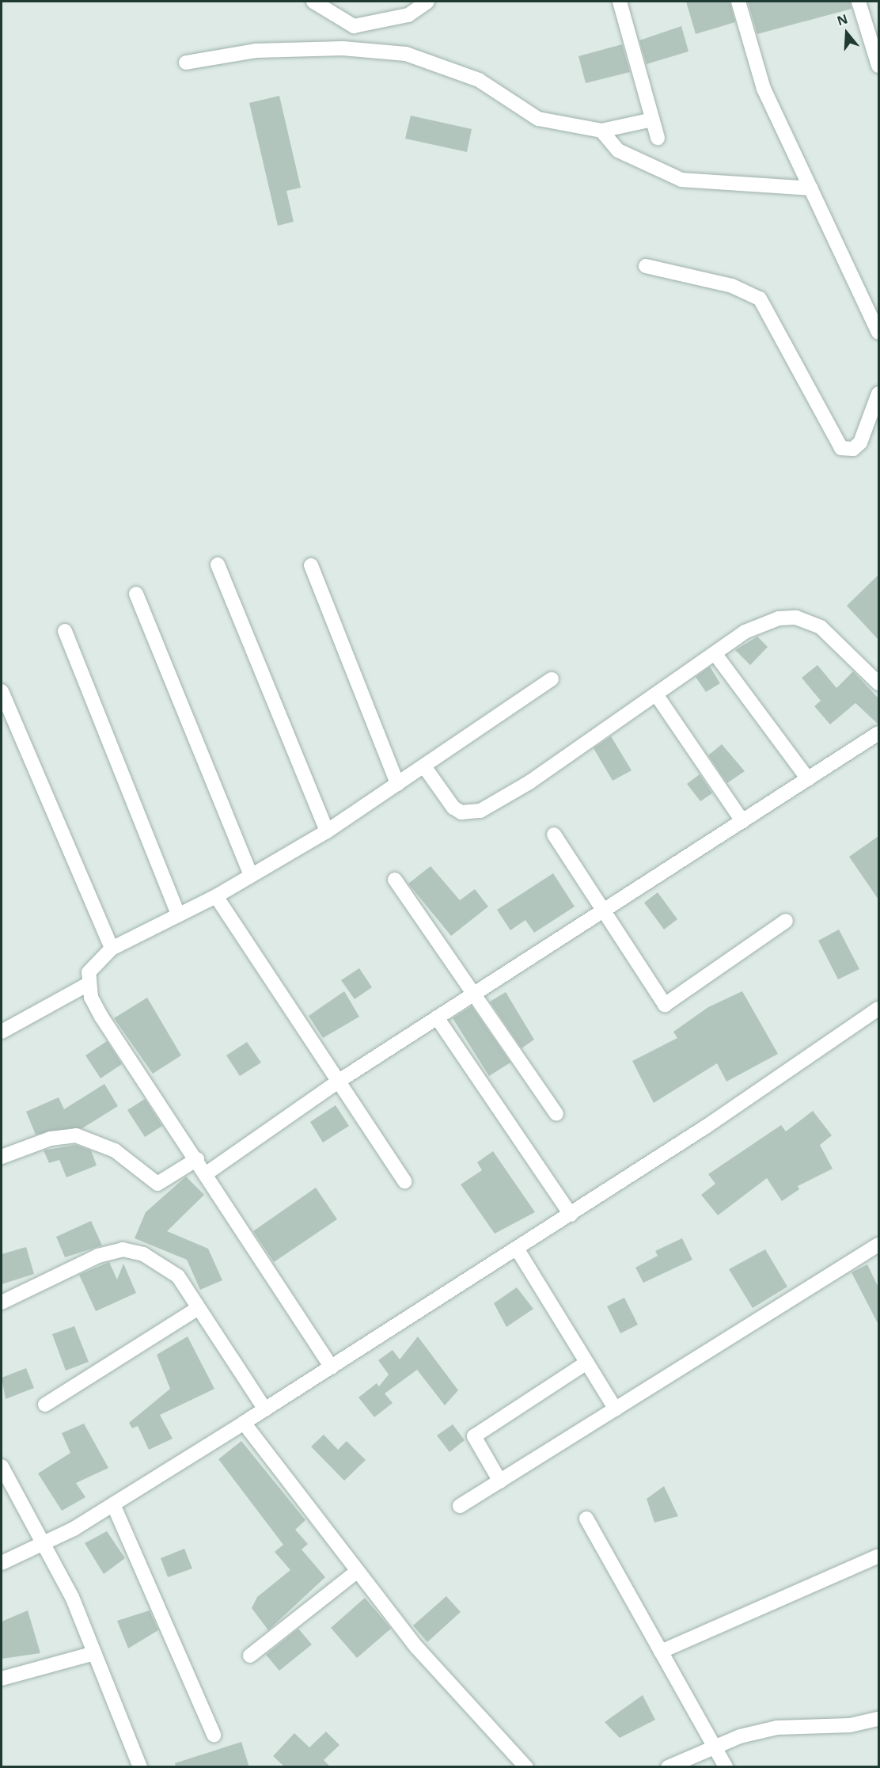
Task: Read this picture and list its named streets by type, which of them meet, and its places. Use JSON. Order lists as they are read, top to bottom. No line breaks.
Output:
{"north":"top"}
